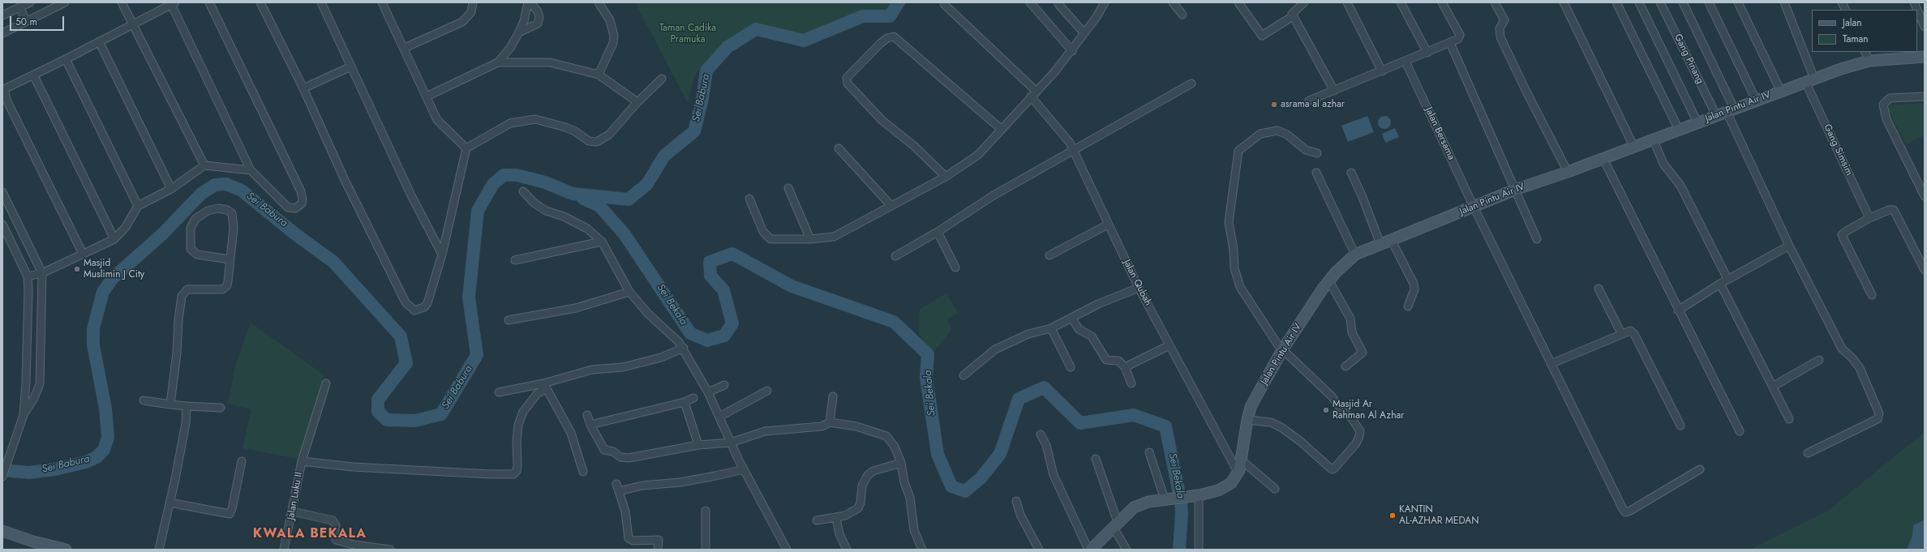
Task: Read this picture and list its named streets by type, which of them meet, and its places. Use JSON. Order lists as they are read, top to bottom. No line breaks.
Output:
{"streets":{"main road":["Jalan Pintu Air IV"],"street":["Gang Pinang","Jalan Bersama","Gang Simsim","Jalan Qubah","Jalan Luku II"]},"crossings":[["Gang Pinang","Jalan Pintu Air IV"],["Jalan Pintu Air IV","Jalan Bersama"],["Jalan Pintu Air IV","Gang Simsim"],["Jalan Pintu Air IV","Jalan Qubah"]],"districts":["KWALA BEKALA"],"water":["Sei Babura","Sei Bekala"],"parks":["Taman Cadika Pramuka"],"places":["asrama al azhar","Masjid Muslimin J City","Masjid Ar Rahman Al Azhar","KANTIN AL-AZHAR MEDAN"],"legend":["Jalan","Taman"],"scale_bar":"50 m"}
